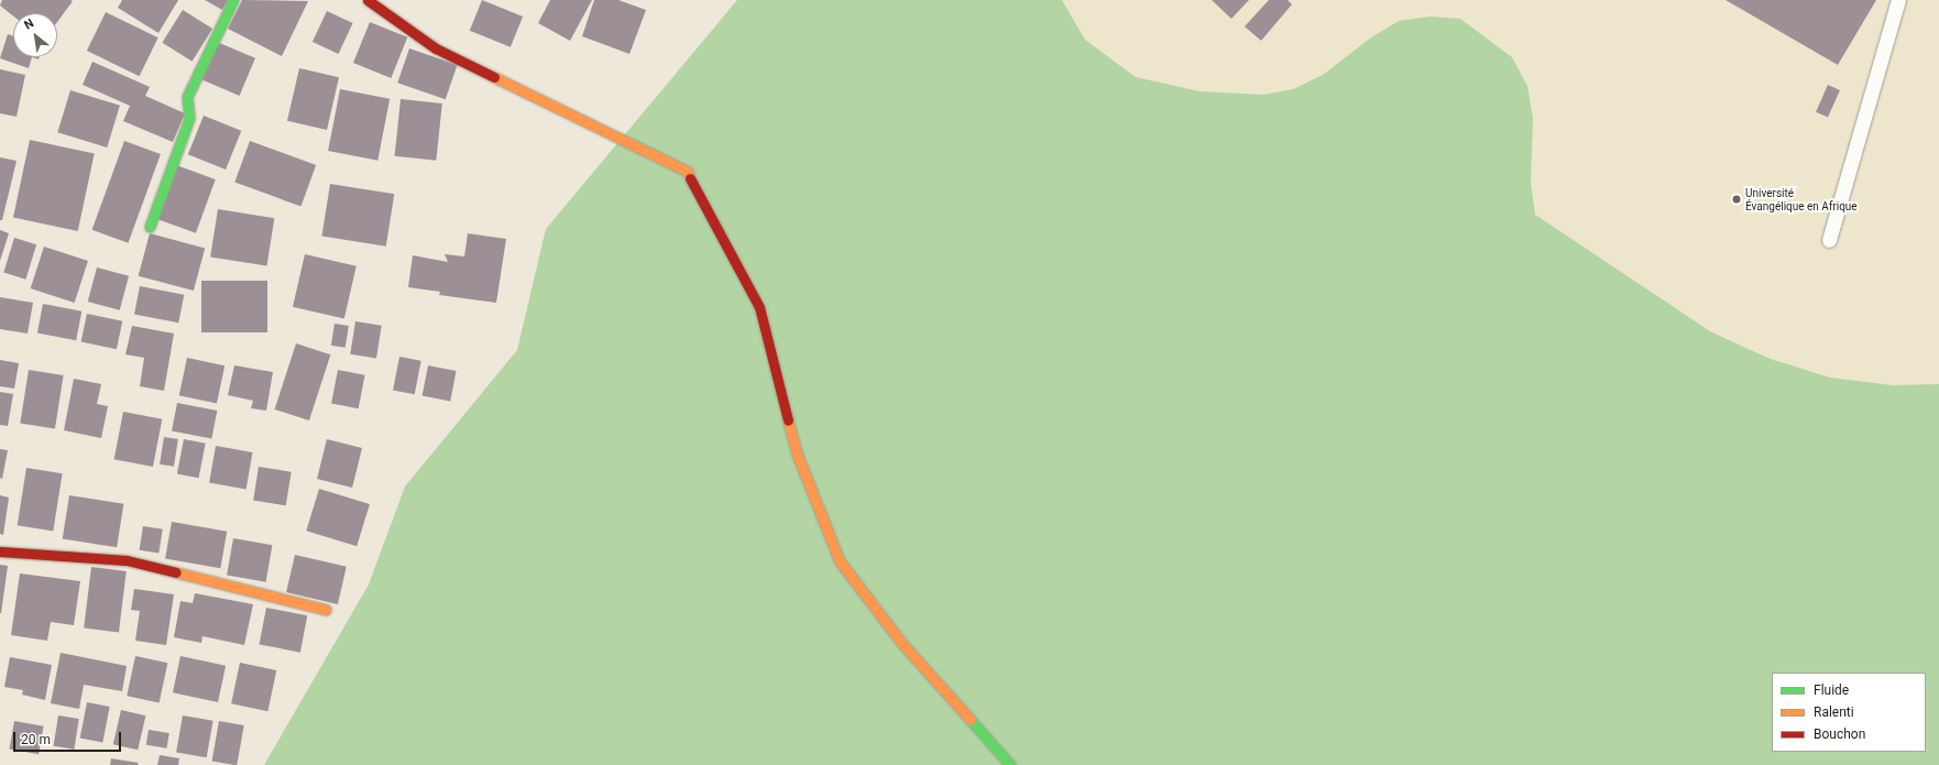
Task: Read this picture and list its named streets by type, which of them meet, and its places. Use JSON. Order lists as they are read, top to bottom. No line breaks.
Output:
{"places":["Université Évangélique en Afrique"],"legend":["Fluide","Ralenti","Bouchon"],"scale_bar":"20 m","north":"top left"}
